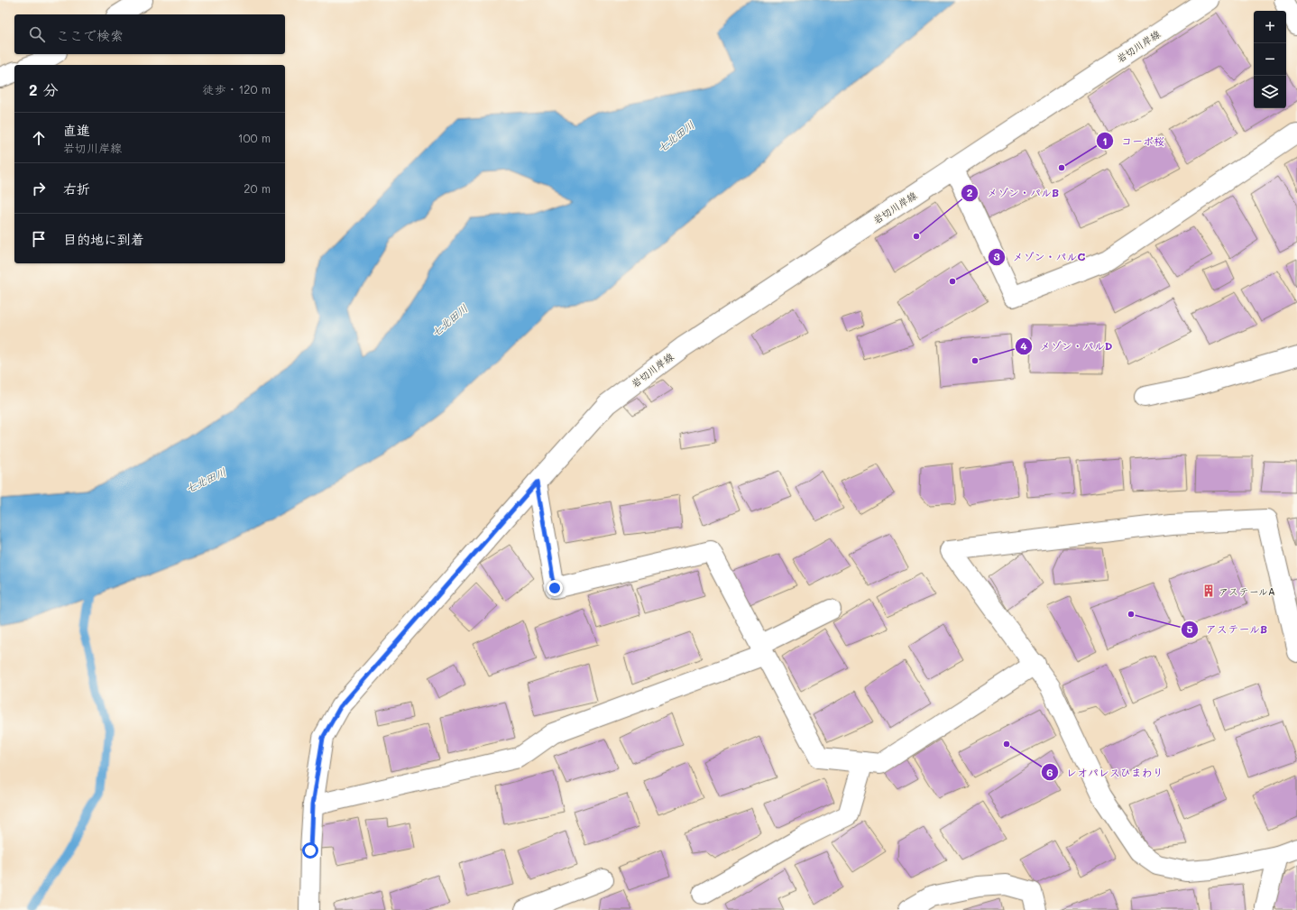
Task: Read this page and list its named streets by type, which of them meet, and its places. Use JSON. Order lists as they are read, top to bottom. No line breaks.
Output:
{"streets":{"street":["岩切川岸線"]},"water":["七北田川"],"places":{"other":["コーポ桜","メゾン・パルB","メゾン・パルC","メゾン・パルD","アステールB","レオパレスひまわり"],"building":["アステールA"]},"page":{"map_buttons":["+","−"],"search":"ここで検索","heading":["2 分","徒歩 · 120 m"],"list":[["直進","岩切川岸線","100 m"],["右折","20 m"],"目的地に到着"]}}
